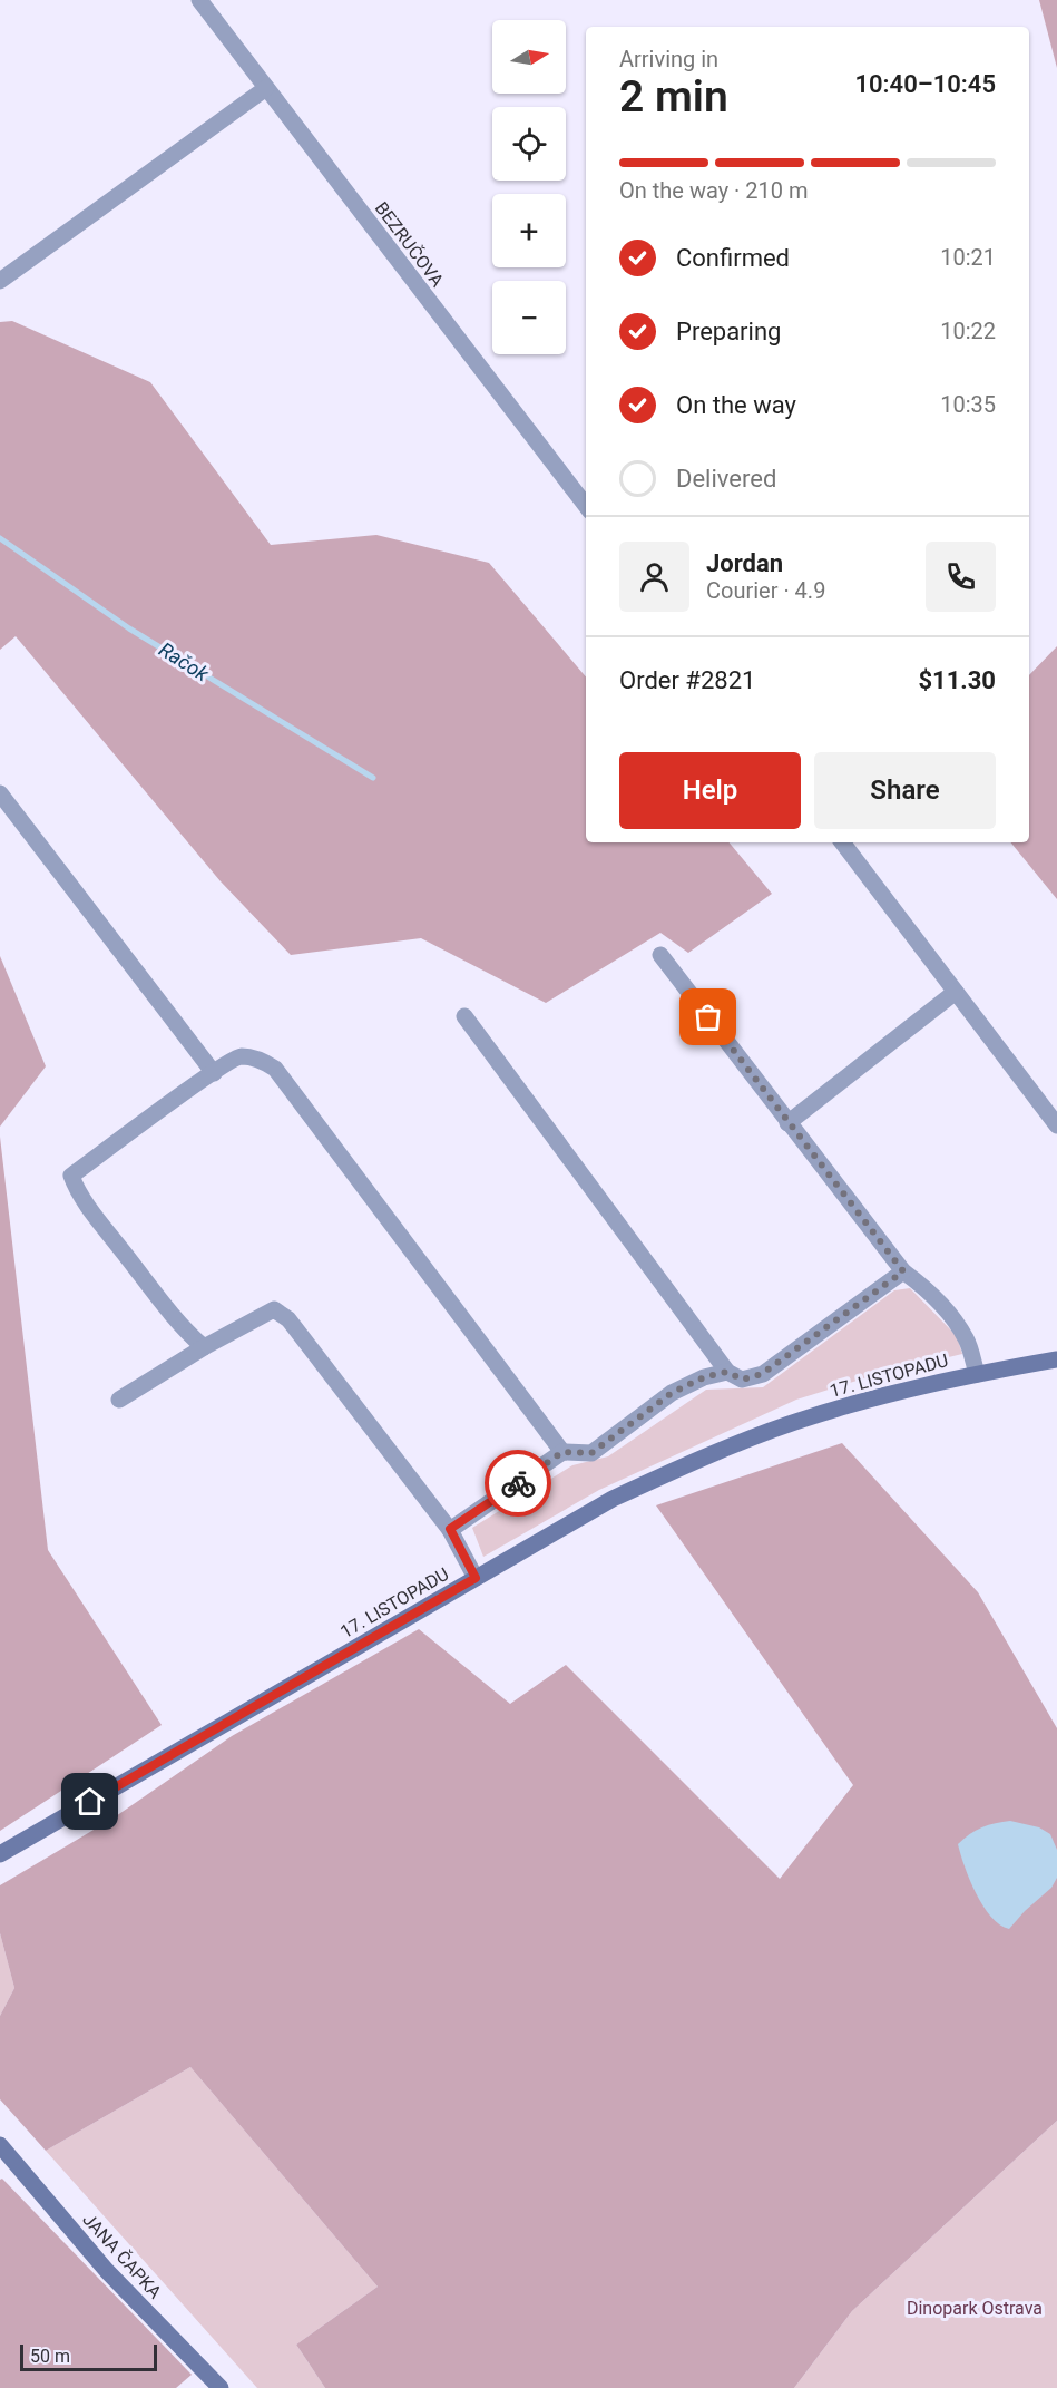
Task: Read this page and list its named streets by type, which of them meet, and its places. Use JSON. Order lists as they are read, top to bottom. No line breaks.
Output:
{"streets":{"main road":["17. LISTOPADU","JANA ČAPKA"],"street":["BEZRUČOVA"]},"water":["Račok"],"parks":["Dinopark Ostrava"],"scale_bar":"50 m","north":"right","page":{"map_buttons":["+","−"],"heading":["2 min","Arriving in","10:40–10:45"],"panel":["Jordan","Courier · 4.9","Order #2821","$11.30"],"bar":"On the way · 210 m","list":[["Confirmed","10:21"],["Preparing","10:22"],["On the way","10:35"],"Delivered"],"buttons":["Help","Share"],"scale":"50 m"}}
